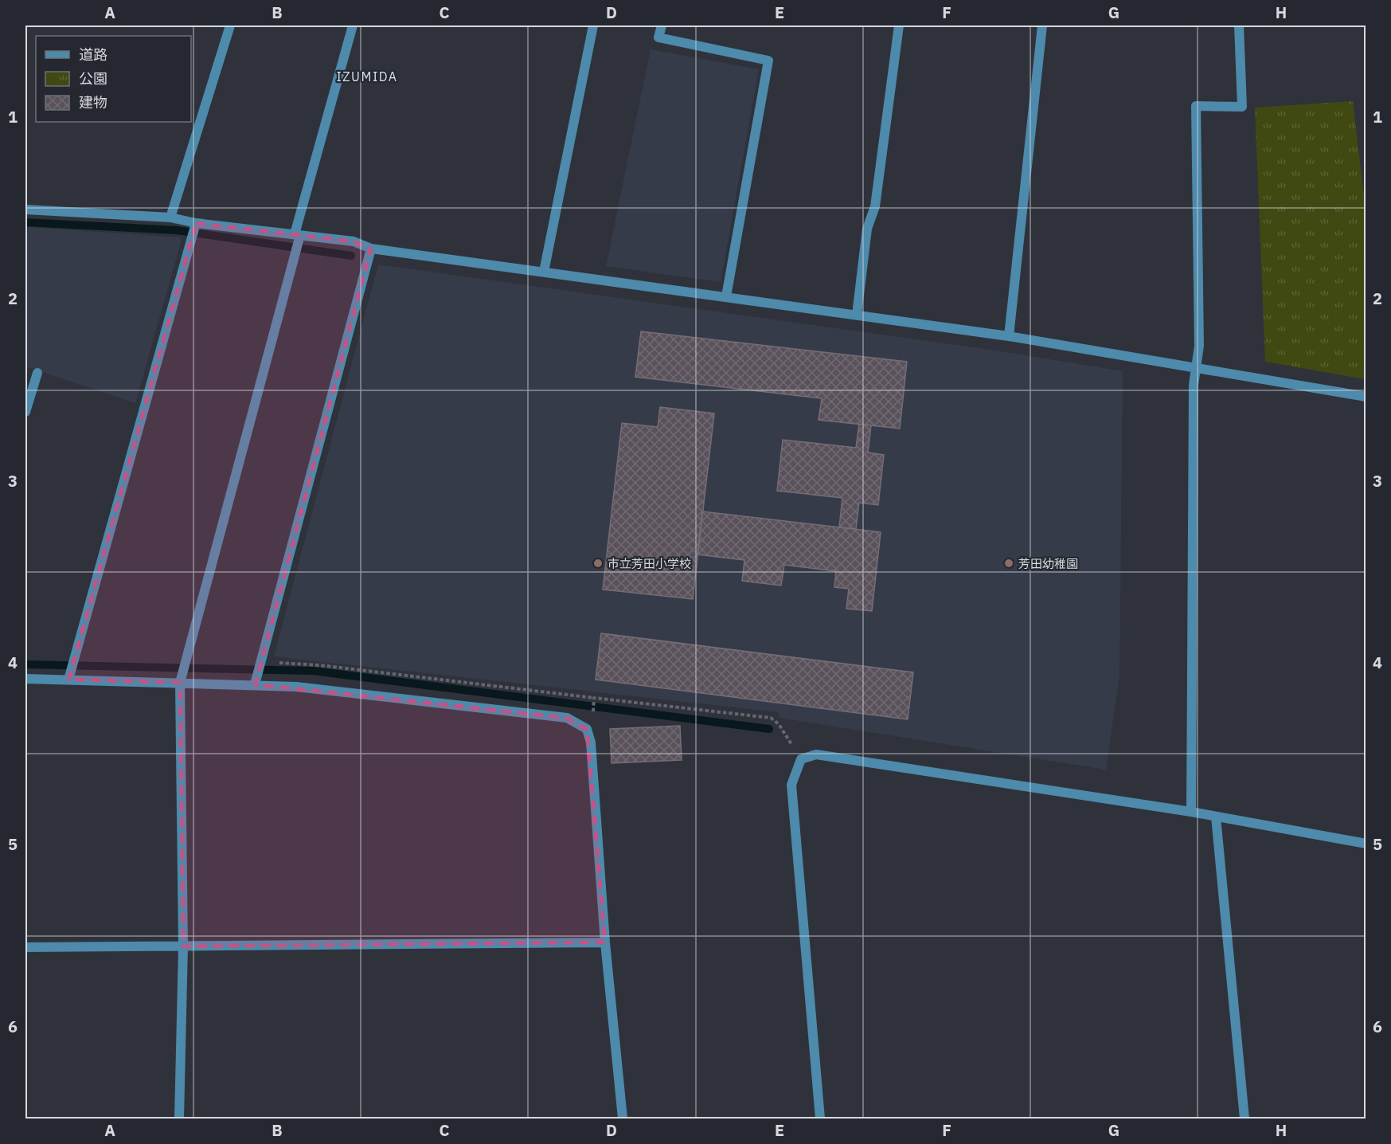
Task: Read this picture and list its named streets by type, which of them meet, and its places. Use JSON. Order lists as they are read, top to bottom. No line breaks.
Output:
{"districts":["IZUMIDA"],"places":["市立芳田小学校","芳田幼稚園"],"legend":["道路","公園","建物"],"grid":{"columns":["A","B","C","D","E","F","G","H"],"rows":["1","2","3","4","5","6"]}}
